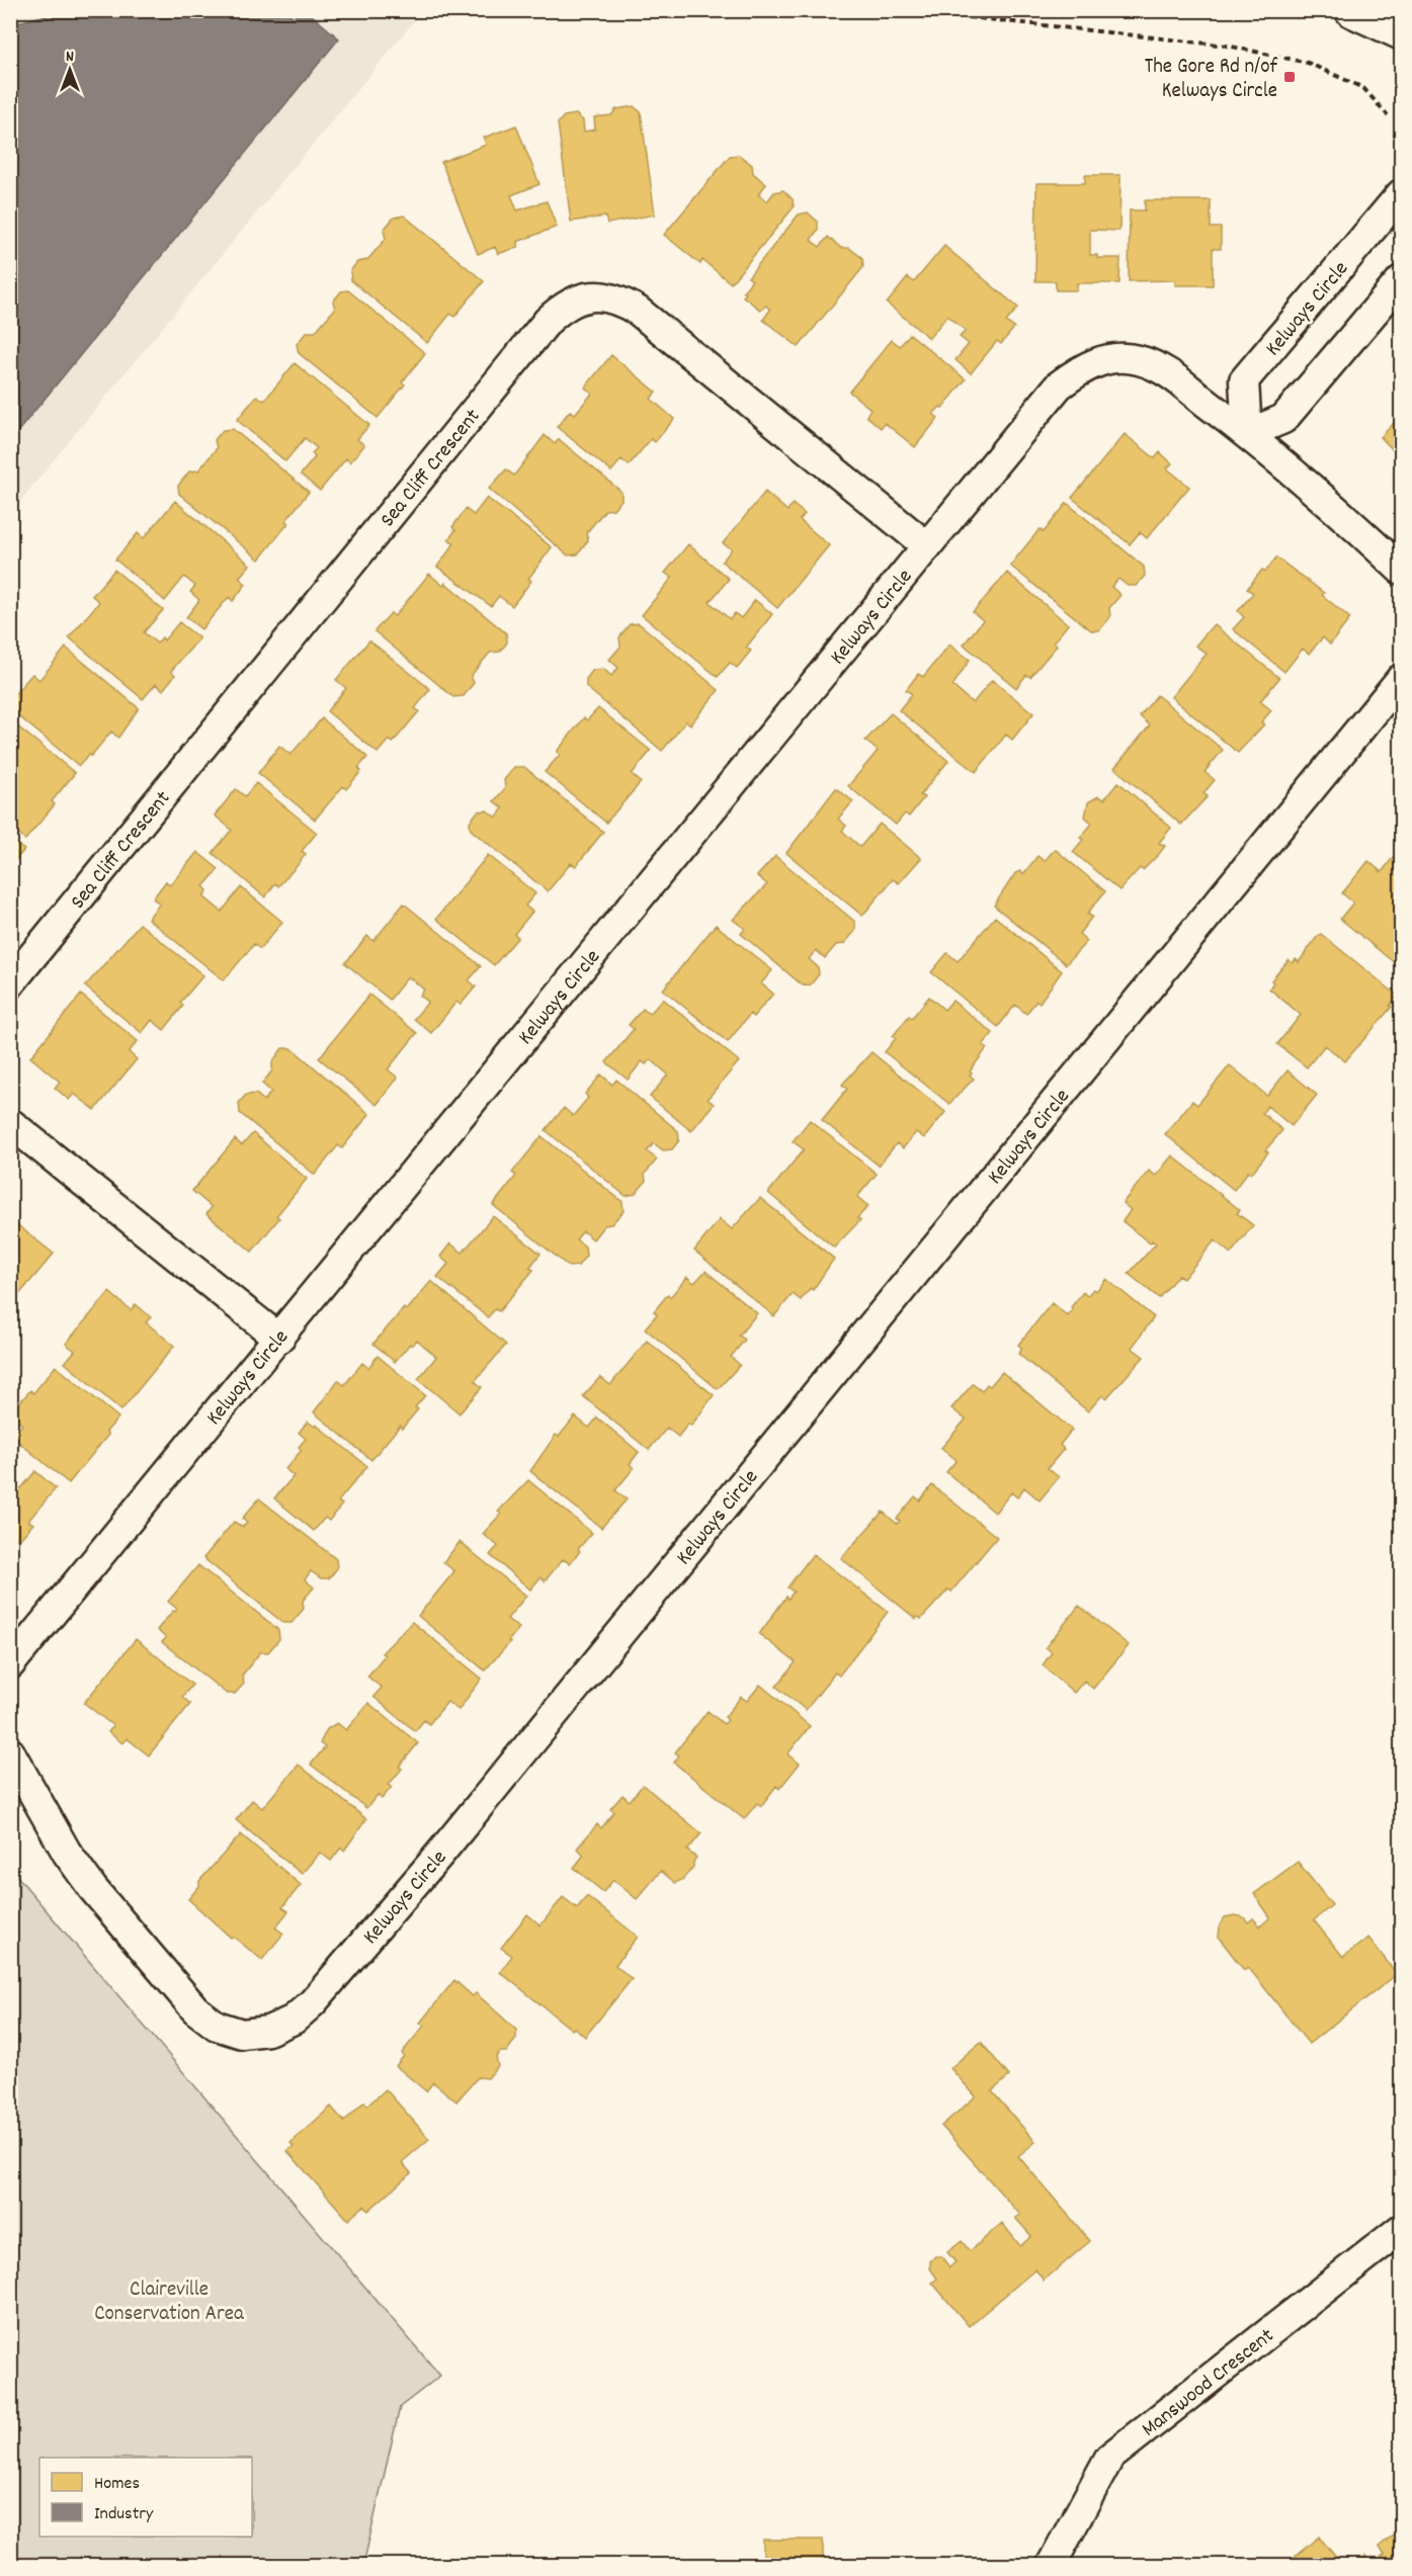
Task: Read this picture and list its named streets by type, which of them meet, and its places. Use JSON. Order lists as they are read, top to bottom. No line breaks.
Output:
{"streets":{"street":["Kelways Circle","Sea Cliff Crescent","Manswood Crescent"]},"crossings":[["Kelways Circle","Sea Cliff Crescent"]],"parks":["Claireville Conservation Area"],"places":{"transit":["The Gore Rd n/of Kelways Circle"]},"legend":["Homes","Industry"],"north":"top"}
